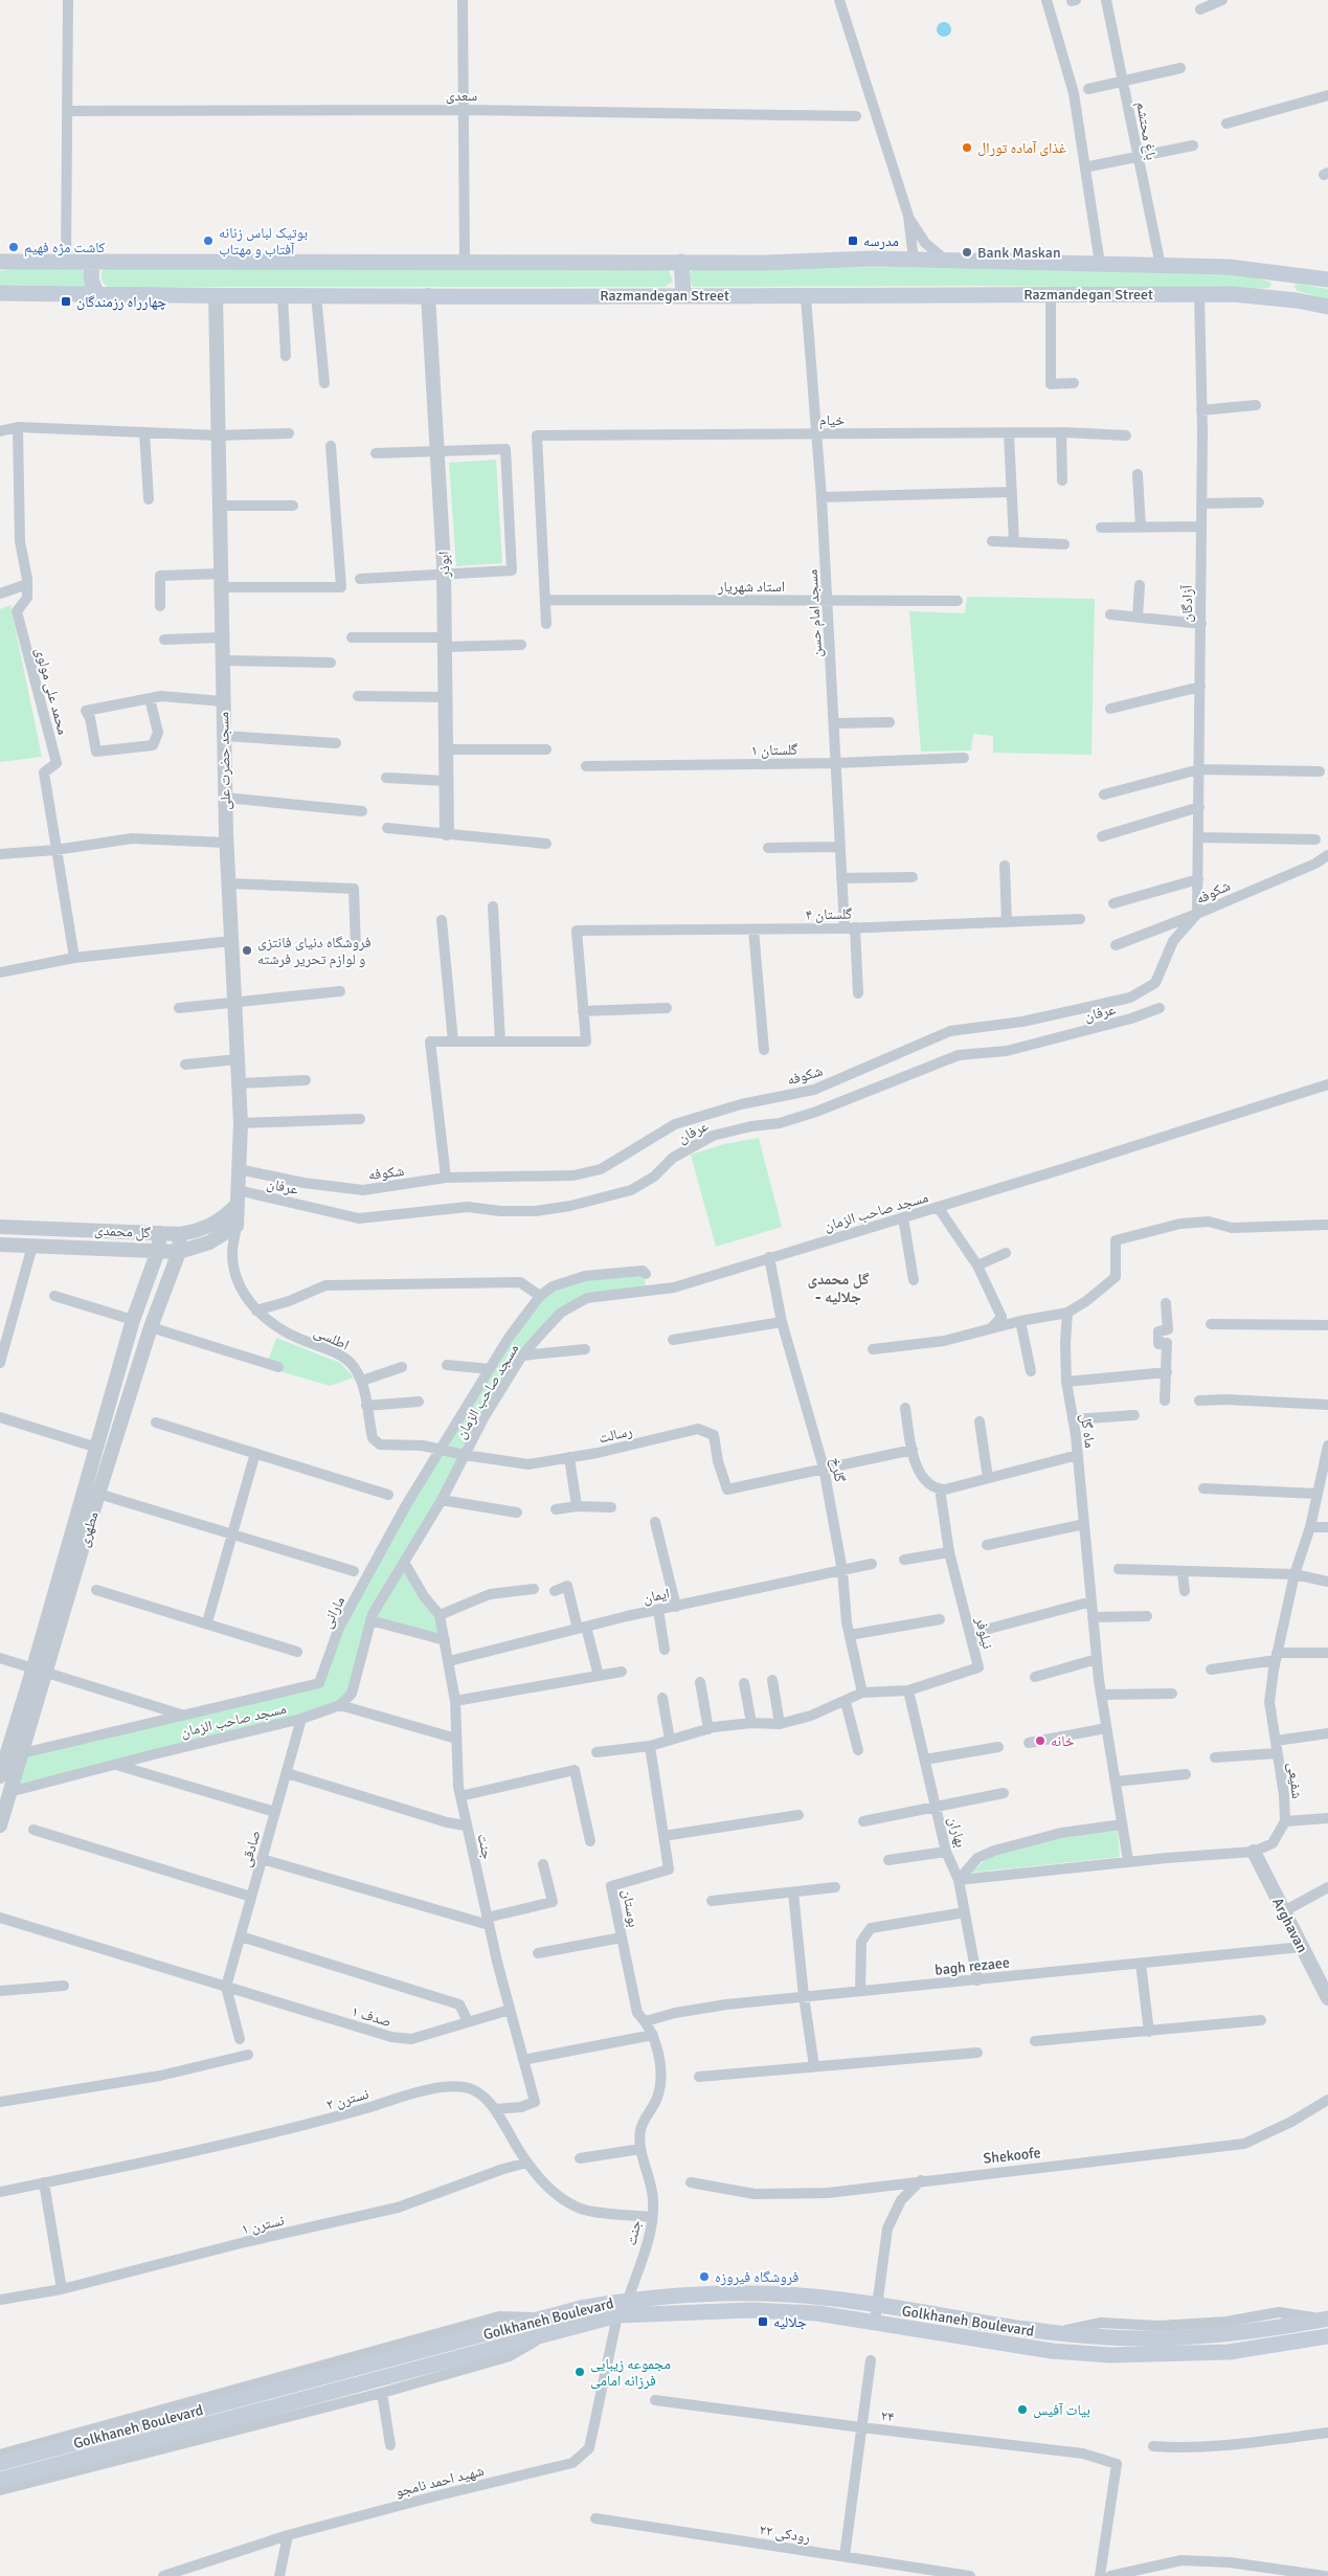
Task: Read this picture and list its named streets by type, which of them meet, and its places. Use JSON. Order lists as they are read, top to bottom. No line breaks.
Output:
{"streets":{"main road":["Razmandegan Street","Golkhaneh Boulevard"],"street":["سعدی","باغ محتشم","خیام","ابوذر","استاد شهریار","آزادگان","مسجد امام حسن","محمد علی مولوی","گلستان ۱","مسجد حضرت علی","شکوفه","گلستان ۴","عرفان","مسجد صاحب الزمان","گل محمدی","اطلسی","ماه گل","رسالت","گلرخ","مطهری","ایمان","مارانی","نیلوفر","شفیعی","بهاران","جنت","صادقی","بوستان","Arghavan","bagh rezaee","صدف ۱","نسترن ۲","Shekoofe","نسترن ۱","۲۴","شهید احمد نامجو","رودکی ۲۲"]},"crossings":[["باغ محتشم","Razmandegan Street"],["Razmandegan Street","ابوذر"],["Razmandegan Street","آزادگان"],["Razmandegan Street","مسجد امام حسن"],["Razmandegan Street","مسجد حضرت علی"],["خیام","استاد شهریار"],["خیام","مسجد امام حسن"],["استاد شهریار","مسجد امام حسن"],["آزادگان","شکوفه"],["مسجد امام حسن","گلستان ۱"],["مسجد امام حسن","گلستان ۴"],["مسجد حضرت علی","شکوفه"],["مسجد حضرت علی","عرفان"],["مسجد حضرت علی","گل محمدی"],["مسجد حضرت علی","اطلسی"],["مسجد صاحب الزمان","اطلسی"],["مسجد صاحب الزمان","رسالت"],["مسجد صاحب الزمان","گلرخ"],["مسجد صاحب الزمان","مطهری"],["مسجد صاحب الزمان","جنت"],["مسجد صاحب الزمان","صادقی"],["گل محمدی","اطلسی"],["گل محمدی","مطهری"],["اطلسی","رسالت"],["اطلسی","مارانی"],["رسالت","گلرخ"],["گلرخ","ایمان"],["گلرخ","نیلوفر"],["مطهری","مارانی"],["ایمان","جنت"],["نیلوفر","بهاران"],["بهاران","bagh rezaee"],["جنت","بوستان"],["جنت","bagh rezaee"],["جنت","صدف ۱"],["جنت","نسترن ۲"],["جنت","Golkhaneh Boulevard"],["صادقی","صدف ۱"],["بوستان","bagh rezaee"],["Arghavan","bagh rezaee"],["نسترن ۲","نسترن ۱"],["Golkhaneh Boulevard","شهید احمد نامجو"]],"districts":["گل محمدی - جلالیه"],"places":{"other":["غذای آماده تورال","بوتیک لباس زنانه آفتاب و مهتاب","کاشت مژه فهیم","Bank Maskan","فروشگاه دنیای فانتزی و لوازم تحریر فرشته","خانه","فروشگاه فیروزه","مجموعه زیبایی فرزانه امامی","بیات آفیس"],"transit":["مدرسه","چهارراه رزمندگان","جلالیه"]}}
